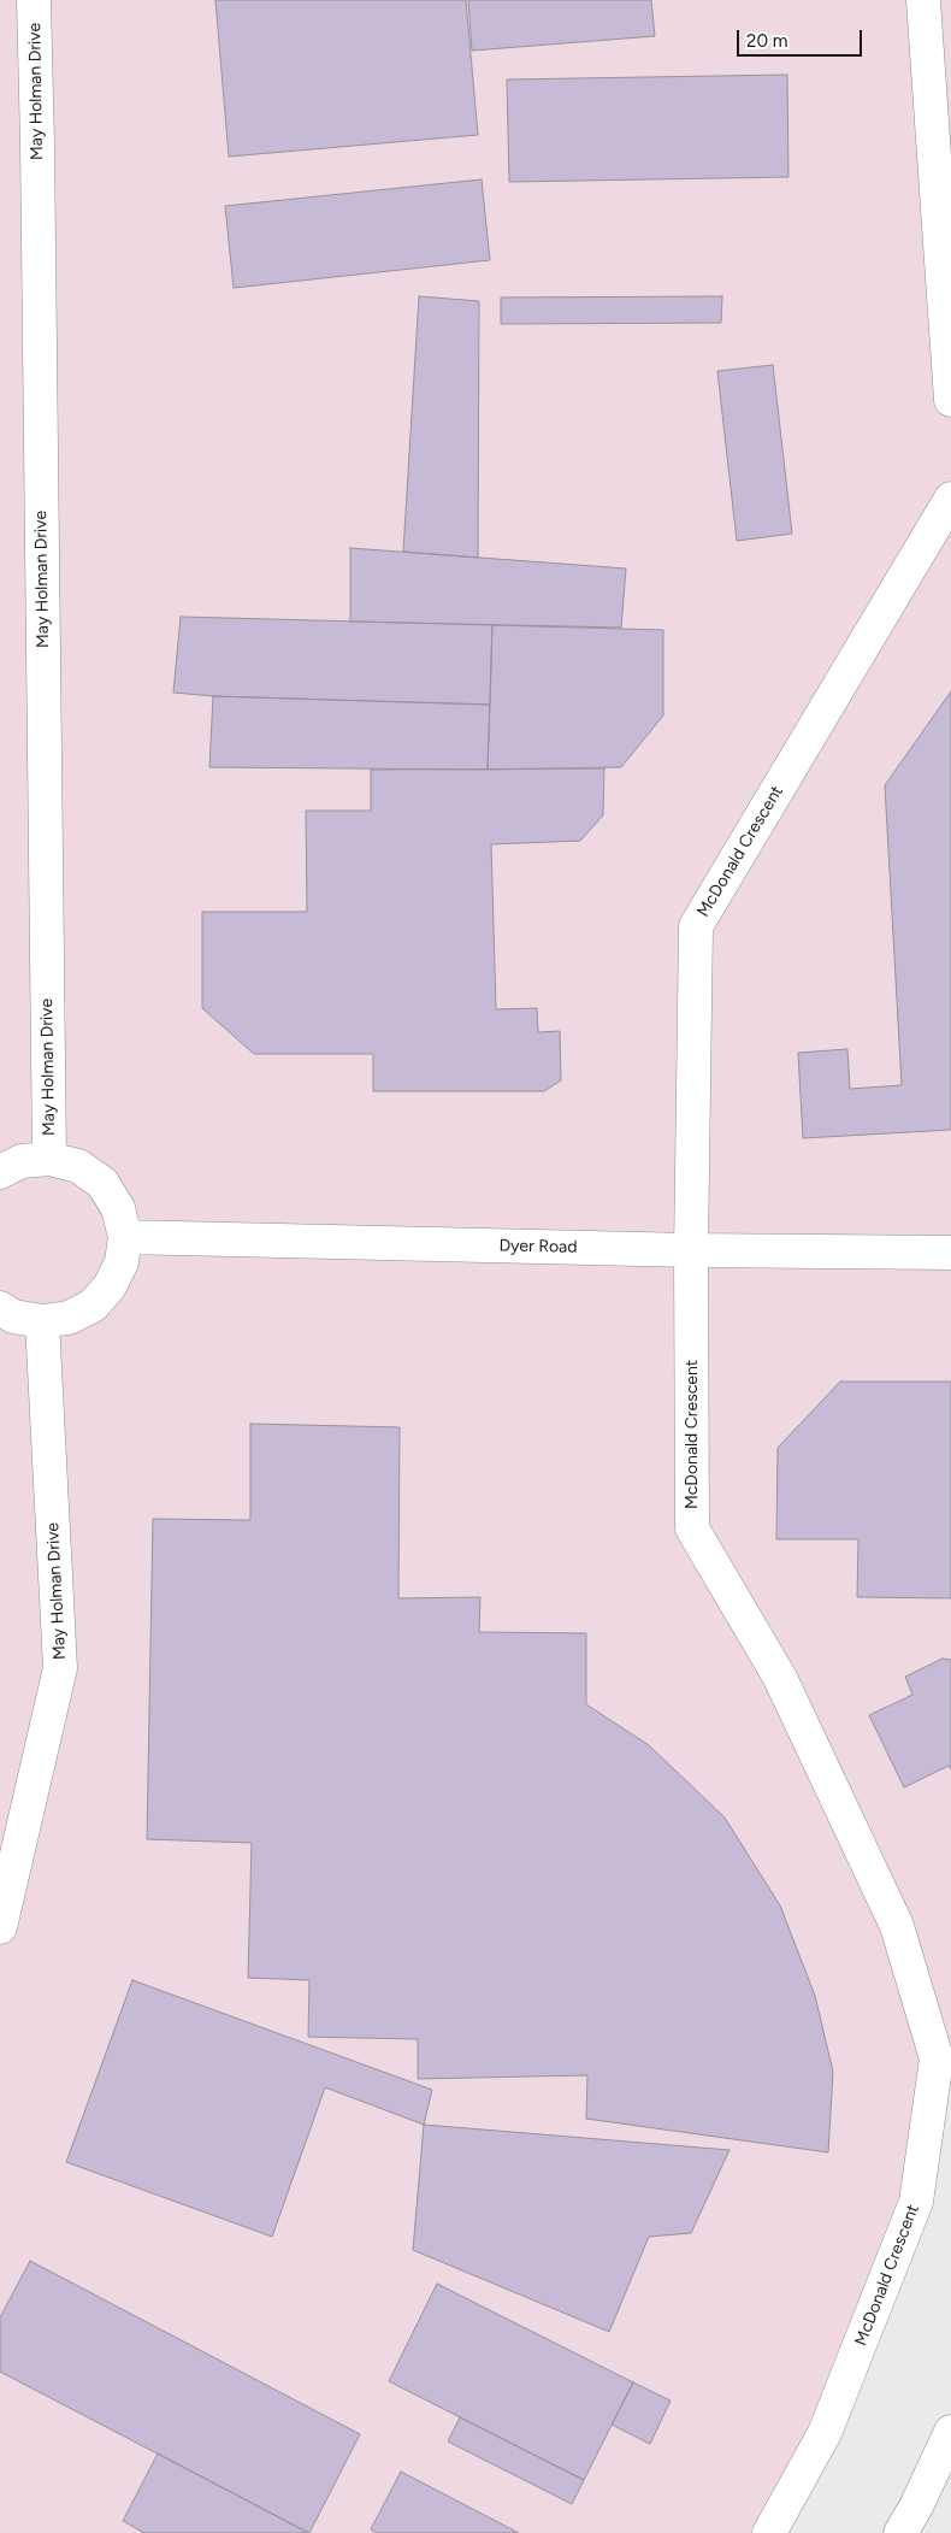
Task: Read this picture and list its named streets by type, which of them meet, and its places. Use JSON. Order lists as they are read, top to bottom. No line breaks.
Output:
{"streets":{"street":["May Holman Drive","McDonald Crescent","Dyer Road"]},"crossings":[["McDonald Crescent","Dyer Road"]],"scale_bar":"20 m"}
